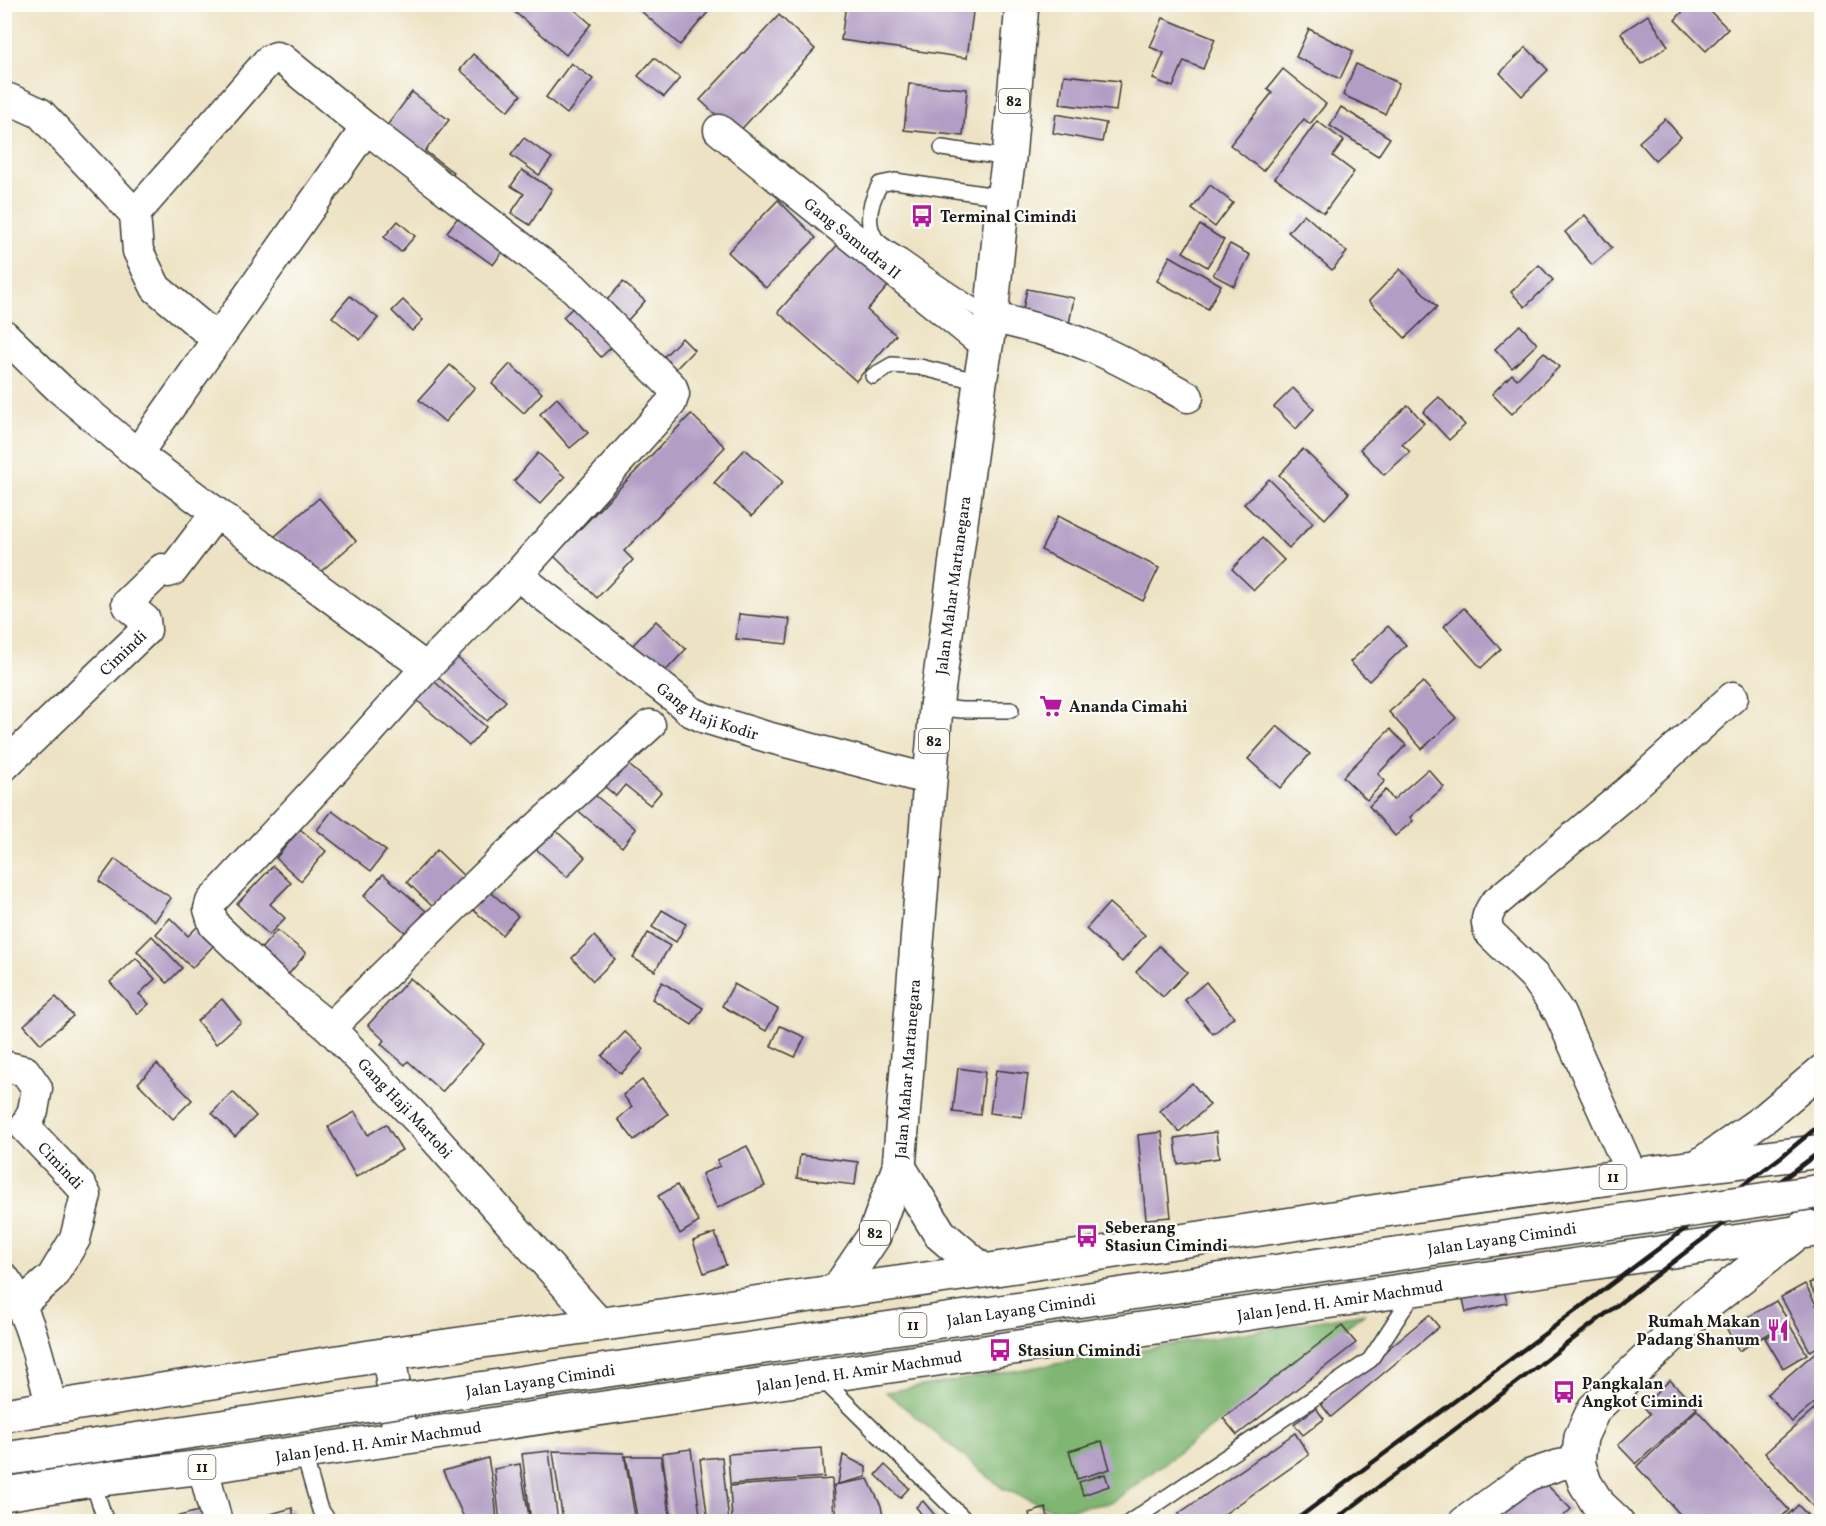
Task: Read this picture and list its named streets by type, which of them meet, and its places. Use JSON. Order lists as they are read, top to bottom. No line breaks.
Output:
{"streets":{"main road":["82","Jalan Mahar Martanegara","11","Jalan Layang Cimindi","Jalan Jend. H. Amir Machmud"],"street":["Gang Samudra II","Cimindi","Gang Haji Kodir","Gang Haji Martobi"]},"crossings":[["Gang Samudra II","Jalan Mahar Martanegara"],["Jalan Mahar Martanegara","Gang Haji Kodir"],["Jalan Mahar Martanegara","11"],["Gang Haji Martobi","11"]],"places":{"bus stop":["Terminal Cimindi","Seberang Stasiun Cimindi","Stasiun Cimindi","Pangkalan Angkot Cimindi"],"supermarket":["Ananda Cimahi"],"restaurant":["Rumah Makan Padang Shanum"]}}
